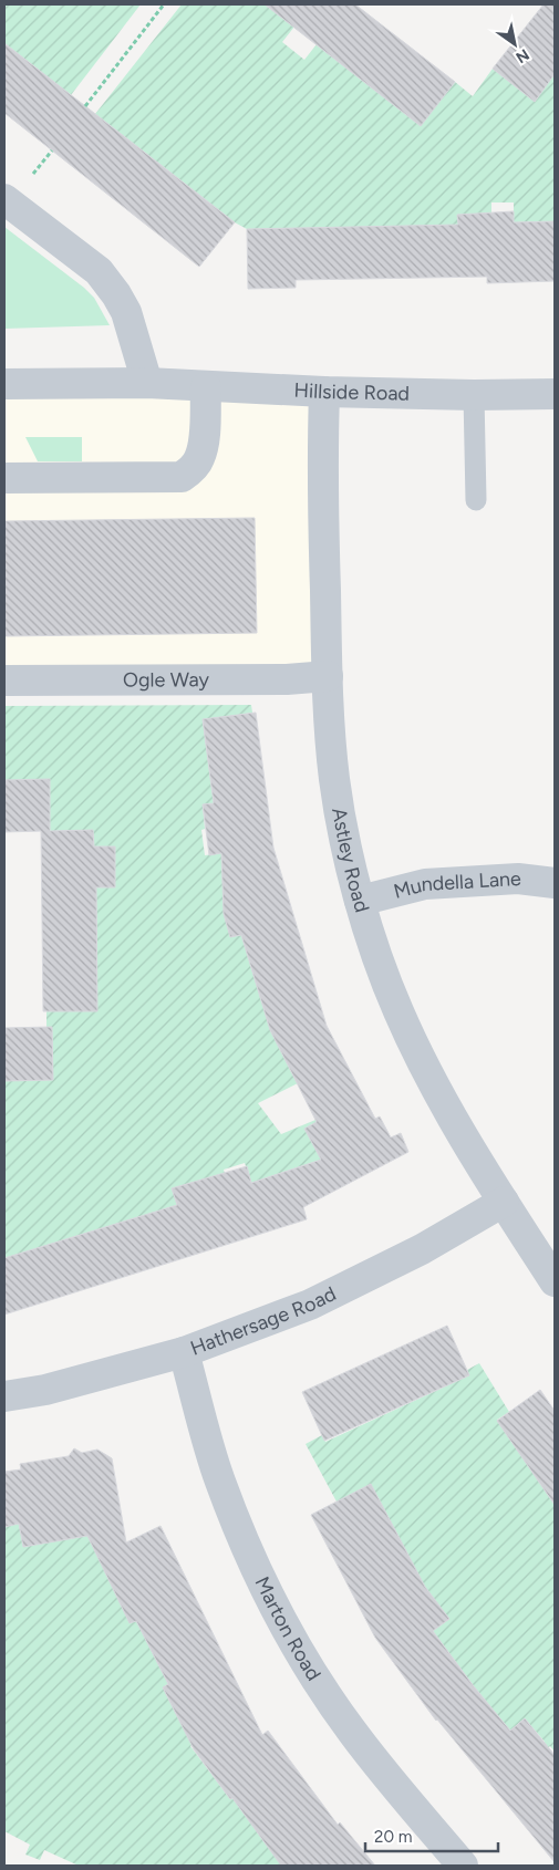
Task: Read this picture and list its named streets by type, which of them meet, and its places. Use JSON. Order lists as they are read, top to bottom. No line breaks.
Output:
{"streets":{"street":["Hillside Road","Ogle Way","Astley Road","Mundella Lane","Hathersage Road","Marton Road"]},"crossings":[["Hillside Road","Astley Road"],["Ogle Way","Astley Road"],["Astley Road","Mundella Lane"],["Astley Road","Hathersage Road"],["Hathersage Road","Marton Road"]],"scale_bar":"20 m","north":"bottom right"}
